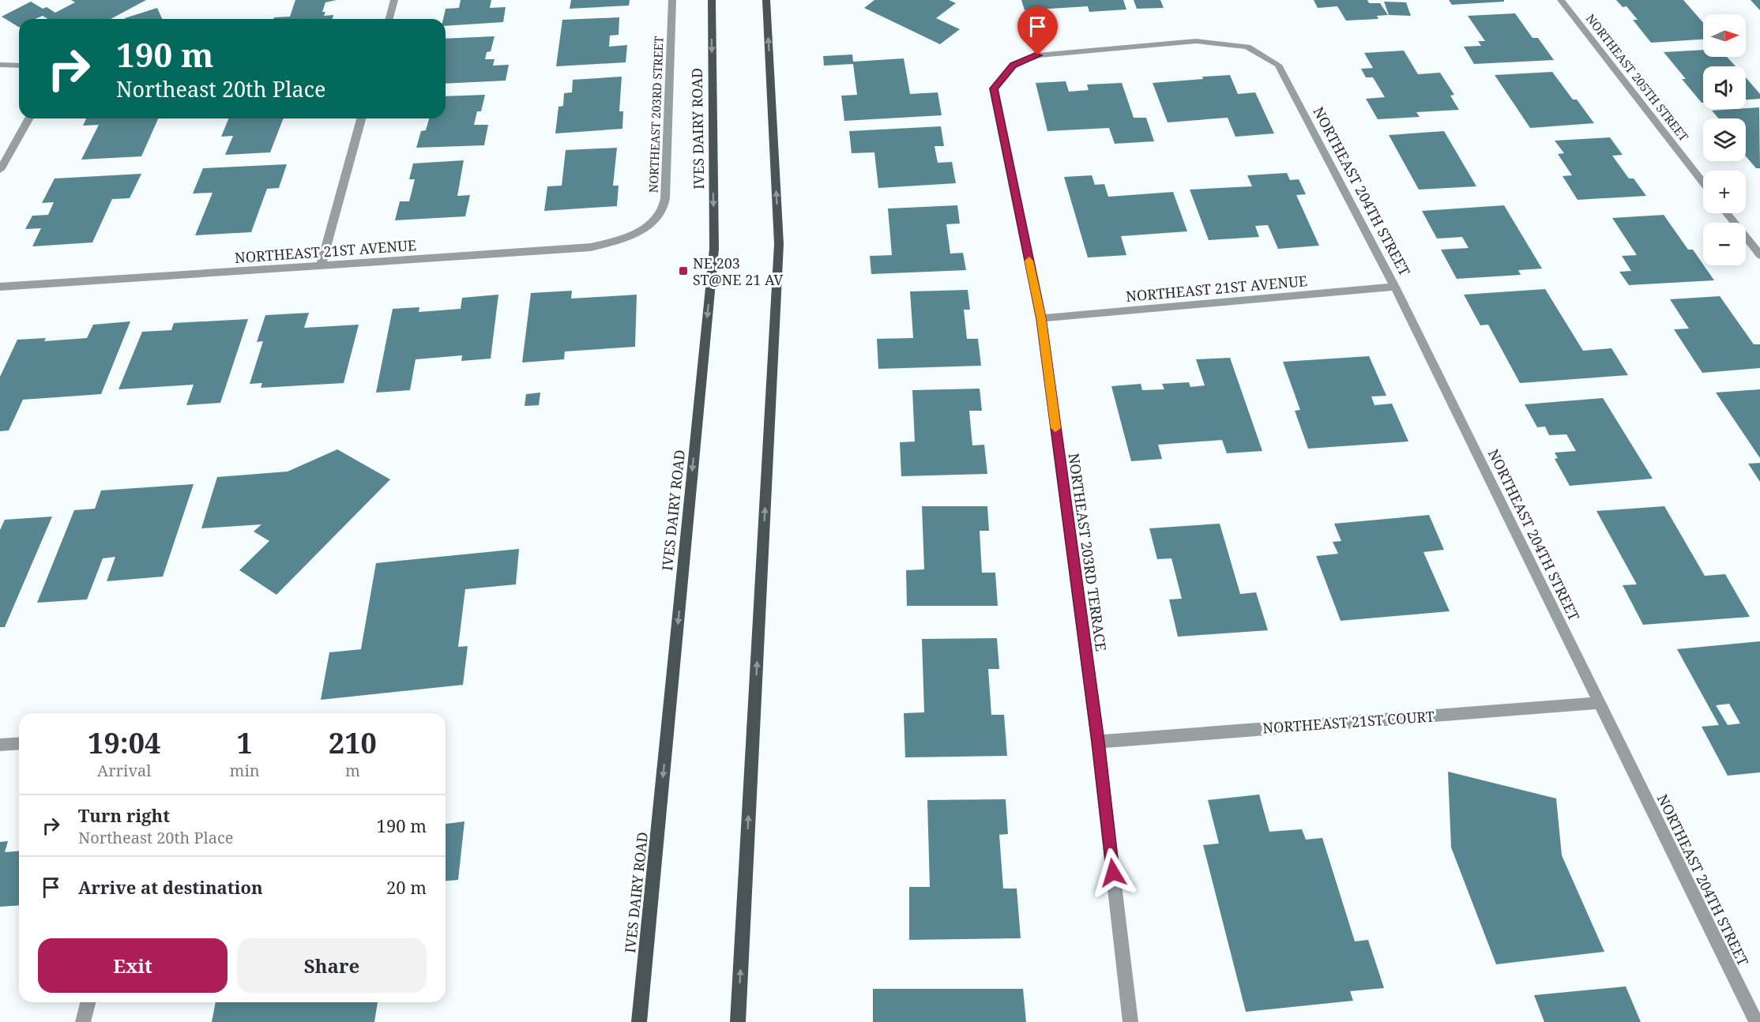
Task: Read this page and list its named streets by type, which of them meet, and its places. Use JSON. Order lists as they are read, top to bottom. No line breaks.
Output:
{"streets":{"main road":["IVES DAIRY ROAD"],"street":["NORTHEAST 205TH STREET","NORTHEAST 203RD STREET","NORTHEAST 204TH STREET","NORTHEAST 21ST AVENUE","NORTHEAST 203RD TERRACE","NORTHEAST 21ST COURT"]},"crossings":[["NORTHEAST 203RD STREET","NORTHEAST 21ST AVENUE"],["NORTHEAST 204TH STREET","NORTHEAST 21ST AVENUE"],["NORTHEAST 204TH STREET","NORTHEAST 203RD TERRACE"],["NORTHEAST 204TH STREET","NORTHEAST 21ST COURT"],["NORTHEAST 21ST AVENUE","NORTHEAST 203RD TERRACE"],["NORTHEAST 203RD TERRACE","NORTHEAST 21ST COURT"]],"places":{"transit":["NE 203 ST@NE 21 AV"]},"north":"right","page":{"map_buttons":["+","−"],"turn":["190 m","Northeast 20th Place"],"eta":["19:04","Arrival","1","min","210","m"],"list":[{"name":"Turn right","note":"Northeast 20th Place","value":"190 m"},{"name":"Arrive at destination","value":"20 m"}],"buttons":["Exit","Share"]}}
